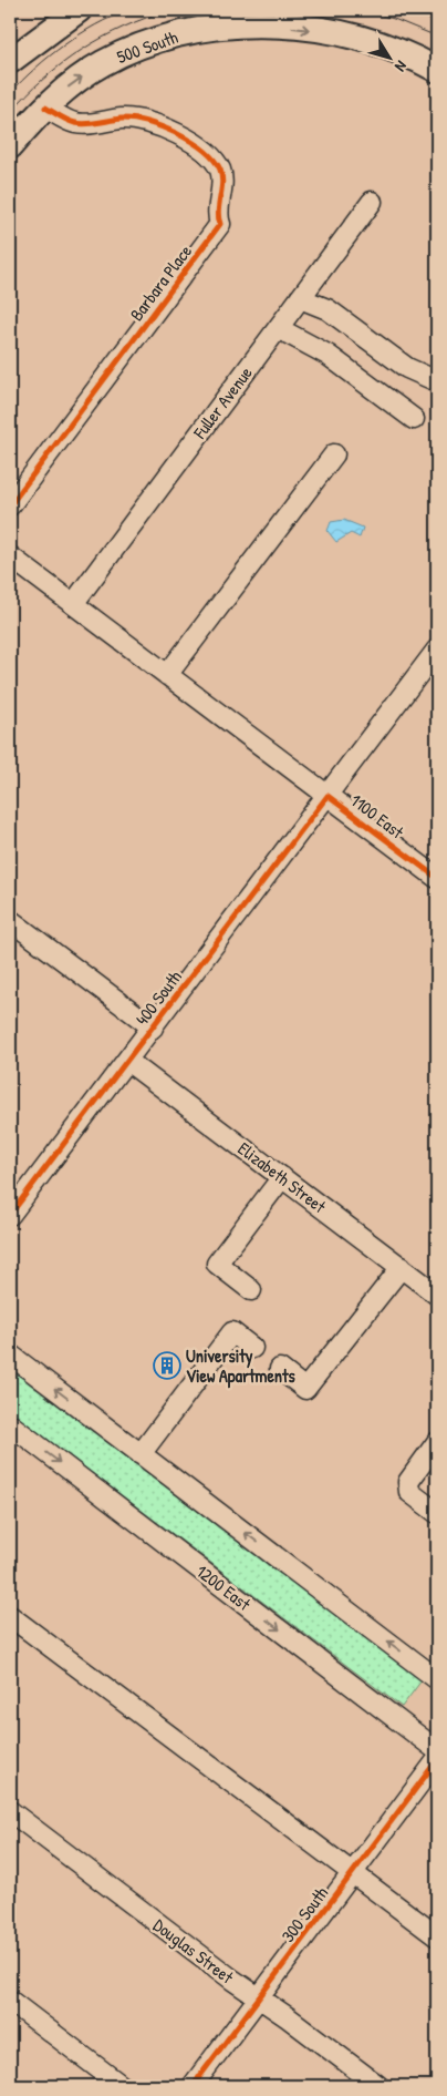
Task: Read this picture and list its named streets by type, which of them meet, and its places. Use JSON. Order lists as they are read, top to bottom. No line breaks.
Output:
{"streets":{"main road":["500 South"],"street":["Barbara Place","Fuller Avenue","1100 East","400 South","Elizabeth Street","1200 East","300 South","Douglas Street"]},"crossings":[["500 South","Barbara Place"],["Fuller Avenue","1100 East"],["1100 East","400 South"],["400 South","Elizabeth Street"],["300 South","Douglas Street"]],"one_way":["500 South"],"places":{"building":["University View Apartments"]},"north":"bottom right"}
